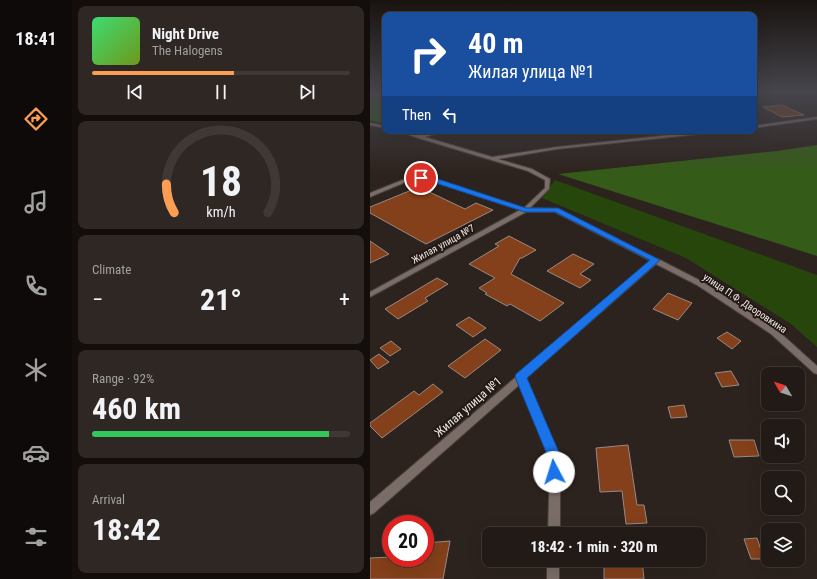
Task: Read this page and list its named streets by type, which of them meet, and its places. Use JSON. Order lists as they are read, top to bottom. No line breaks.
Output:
{"streets":{"lane":["Жилая улица №7","улица П.Ф. Дворовкина","Жилая улица №1"]},"crossings":[["Жилая улица №7","улица П.Ф. Дворовкина"],["улица П.Ф. Дворовкина","Жилая улица №1"]],"north":"top left","page":{"tabs":"18:41","turn":["40 m","Жилая улица №1"],"song":["Night Drive","The Halogens"],"then":"Then","tile":["Climate",["Range · 92%","460 km"],["Arrival","18:42"]],"heat":["−","21°","+"],"limit":"20","trip":"18:42 · 1 min · 320 m","gauge":["18","km/h"]}}
